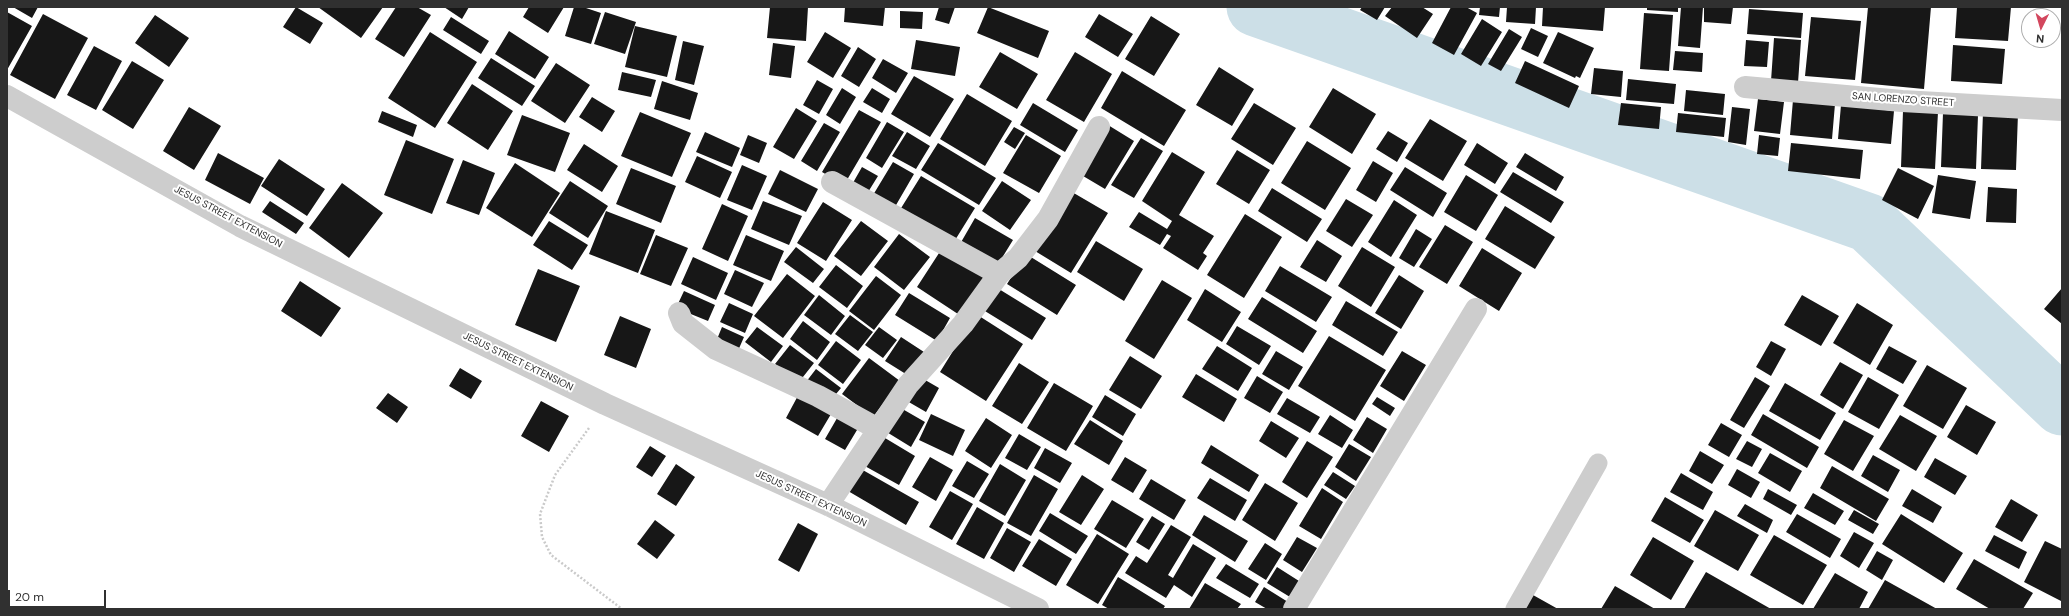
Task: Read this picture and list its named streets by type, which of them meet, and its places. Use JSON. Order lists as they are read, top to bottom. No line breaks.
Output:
{"streets":{"street":["SAN LORENZO STREET","JESUS STREET EXTENSION"]},"scale_bar":"20 m","north":"bottom"}
